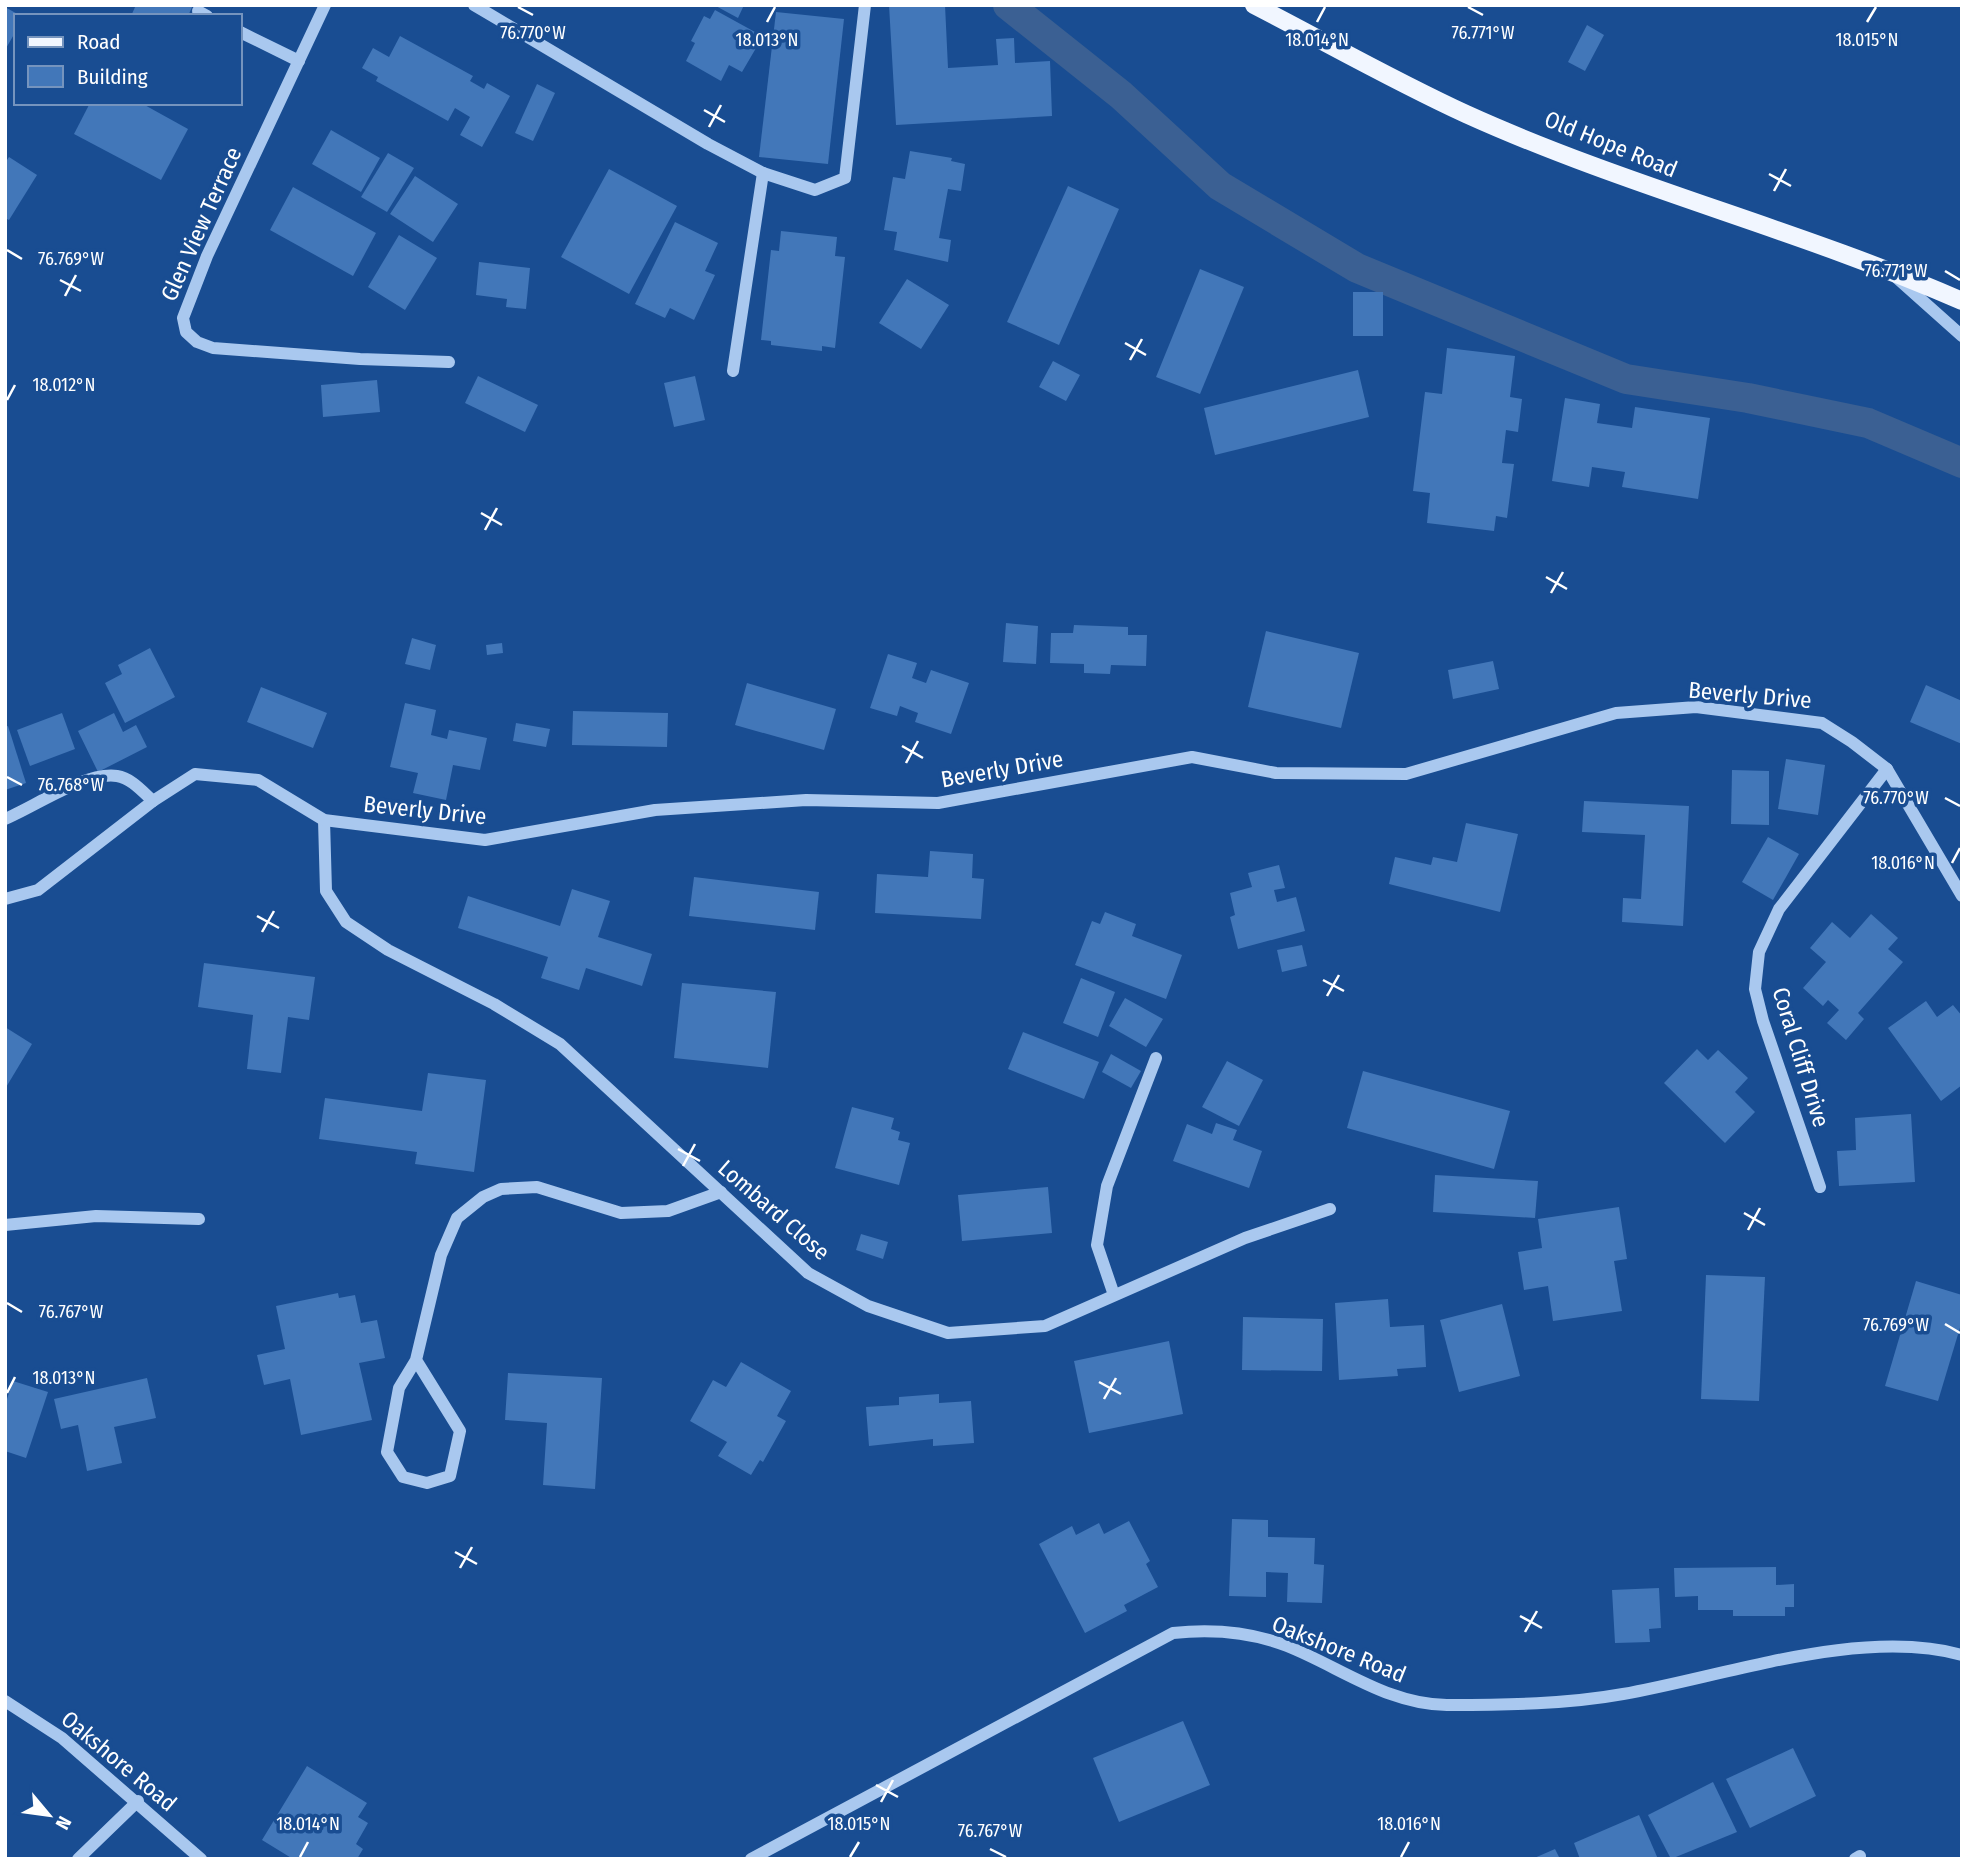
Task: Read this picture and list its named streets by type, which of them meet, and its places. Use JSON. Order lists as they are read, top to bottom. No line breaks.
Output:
{"streets":{"main road":["Old Hope Road"],"street":["Glen View Terrace","Beverly Drive","Coral Cliff Drive","Lombard Close","Oakshore Road"]},"crossings":[["Beverly Drive","Coral Cliff Drive"],["Beverly Drive","Lombard Close"]],"legend":["Road","Building"],"north":"bottom right","coordinates":["76.770°W","76.771°W","18.013°N","18.014°N","18.015°N","76.769°W","18.012°N","76.768°W","18.016°N","76.767°W"]}
